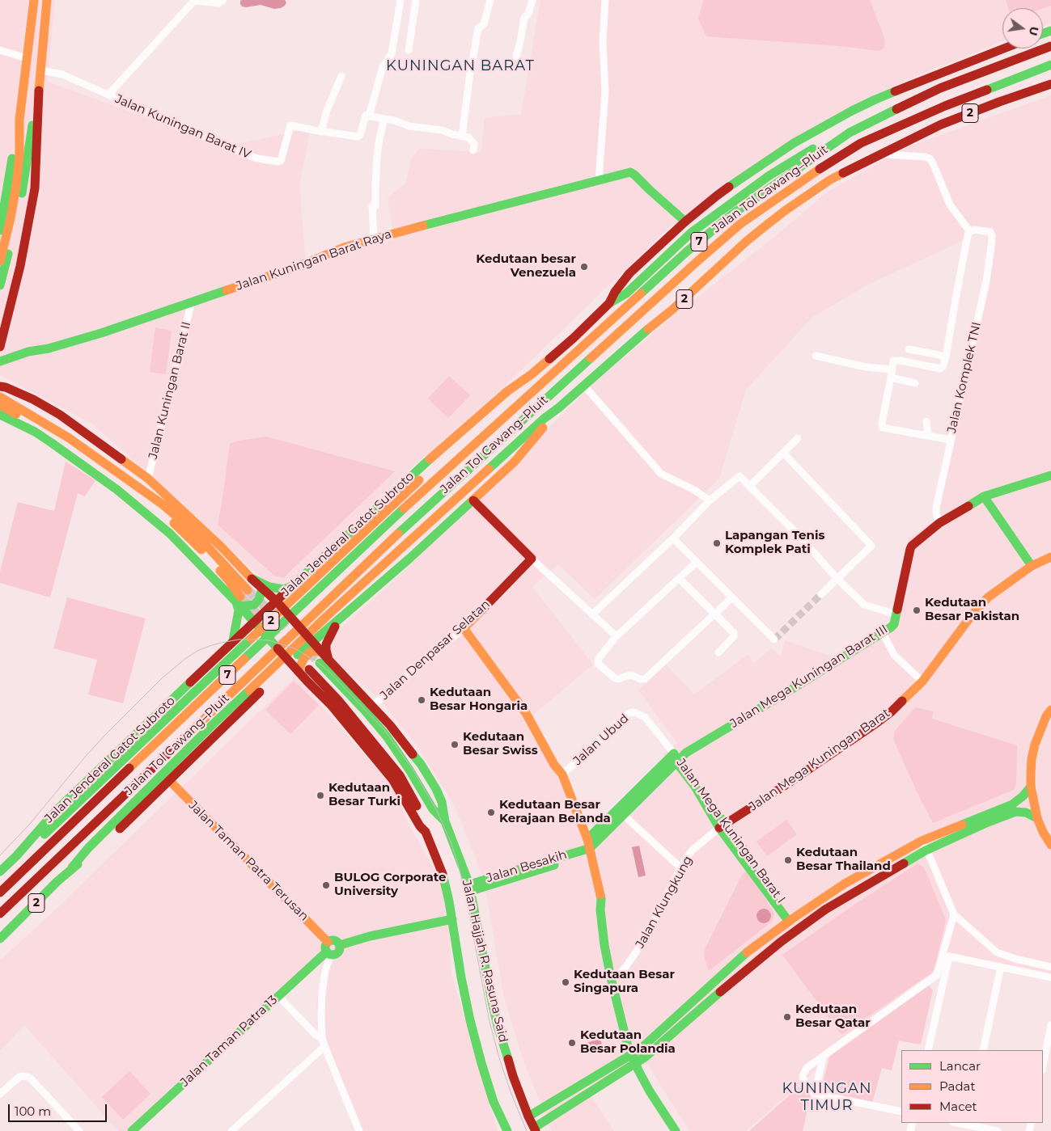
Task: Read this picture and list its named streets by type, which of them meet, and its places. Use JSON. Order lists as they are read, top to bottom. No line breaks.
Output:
{"streets":{"main road":["2","Jalan Tol Cawang–Pluit","7","Jalan Kuningan Barat Raya","Jalan Jenderal Gatot Subroto","Jalan Denpasar Selatan","Jalan Mega Kuningan Barat III","Jalan Mega Kuningan Barat","Jalan Mega Kuningan Barat I","Jalan Taman Patra Terusan","Jalan Besakih","Jalan Hajjah R. Rasuna Said","Jalan Taman Patra 13"],"street":["Jalan Kuningan Barat IV","Jalan Komplek TNI","Jalan Kuningan Barat II","Jalan Ubud","Jalan Klungkung"]},"crossings":[["2","Jalan Taman Patra Terusan"],["2","Jalan Hajjah R. Rasuna Said"],["Jalan Kuningan Barat Raya","Jalan Kuningan Barat II"],["Jalan Kuningan Barat Raya","Jalan Jenderal Gatot Subroto"],["Jalan Komplek TNI","Jalan Mega Kuningan Barat III"],["Jalan Jenderal Gatot Subroto","Jalan Hajjah R. Rasuna Said"],["Jalan Denpasar Selatan","Jalan Hajjah R. Rasuna Said"],["Jalan Mega Kuningan Barat III","Jalan Ubud"],["Jalan Mega Kuningan Barat III","Jalan Mega Kuningan Barat I"],["Jalan Mega Kuningan Barat III","Jalan Besakih"],["Jalan Ubud","Jalan Mega Kuningan Barat I"],["Jalan Ubud","Jalan Besakih"],["Jalan Mega Kuningan Barat","Jalan Mega Kuningan Barat I"],["Jalan Mega Kuningan Barat","Jalan Klungkung"],["Jalan Mega Kuningan Barat I","Jalan Besakih"],["Jalan Mega Kuningan Barat I","Jalan Klungkung"],["Jalan Taman Patra Terusan","Jalan Taman Patra 13"],["Jalan Besakih","Jalan Hajjah R. Rasuna Said"]],"districts":["KUNINGAN BARAT","KUNINGAN TIMUR"],"places":["Kedutaan besar Venezuela","Lapangan Tenis Komplek Pati","Kedutaan Besar Pakistan","Kedutaan Besar Hongaria","Kedutaan Besar Swiss","Kedutaan Besar Turki","Kedutaan Besar Kerajaan Belanda","Kedutaan Besar Thailand","BULOG Corporate University","Kedutaan Besar Singapura","Kedutaan Besar Qatar","Kedutaan Besar Polandia"],"legend":["Lancar","Padat","Macet"],"scale_bar":"100 m","north":"right"}
